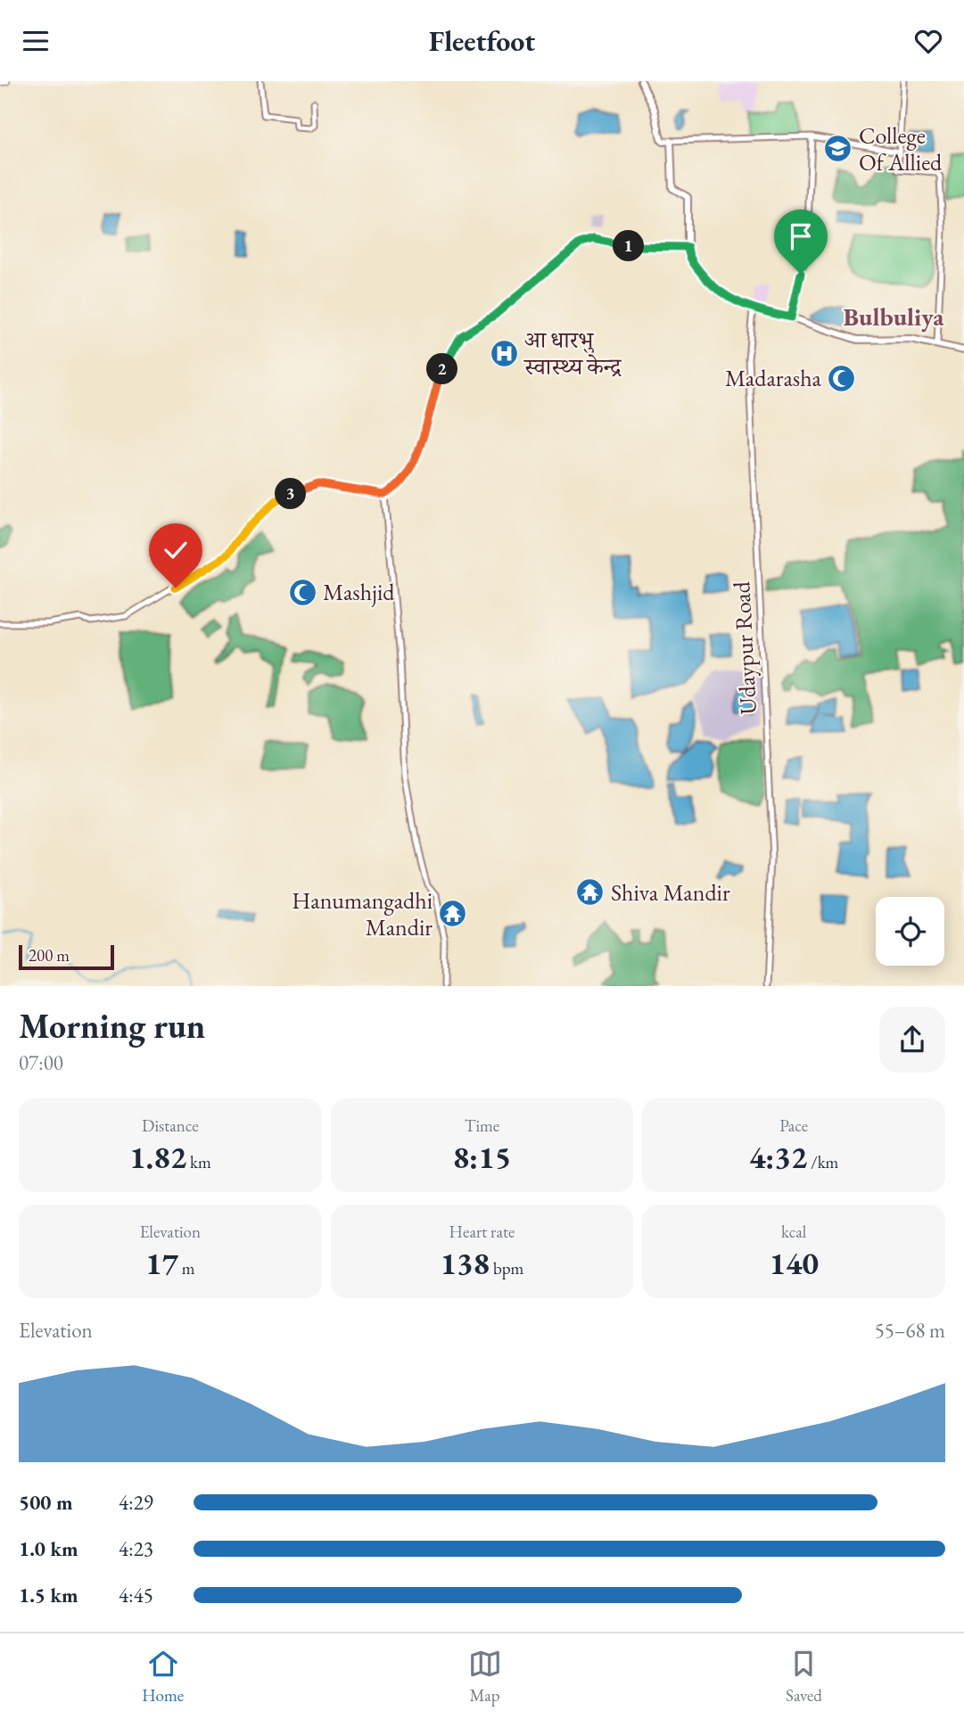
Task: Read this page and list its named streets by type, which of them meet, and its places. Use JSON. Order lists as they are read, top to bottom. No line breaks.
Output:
{"streets":{"street":["Udaypur Road"]},"districts":["Bulbuliya"],"places":{"school or university":["College Of Allied"],"hospital":["आ धारभु स्वास्थ्य केन्द्र"],"mosque":["Madarasha","Mashjid"],"temple":["Shiva Mandir","Hanumangadhi Mandir"]},"scale_bar":"200 m","page":{"header":"Fleetfoot","pins":["1","2","3"],"scale":"200 m","heading":["Morning run","07:00"],"stats":[["Distance","1.82 km"],["Time","8:15"],["Pace","4:32 /km"],["Elevation","17 m"],["Heart rate","138 bpm"],["kcal","140"]],"chart":["Elevation","55–68 m"],"list":[{"name":"500 m","note":"4:29"},{"name":"1.0 km","note":"4:23"},{"name":"1.5 km","note":"4:45"}],"tabs":["Home","Map","Saved"]}}
